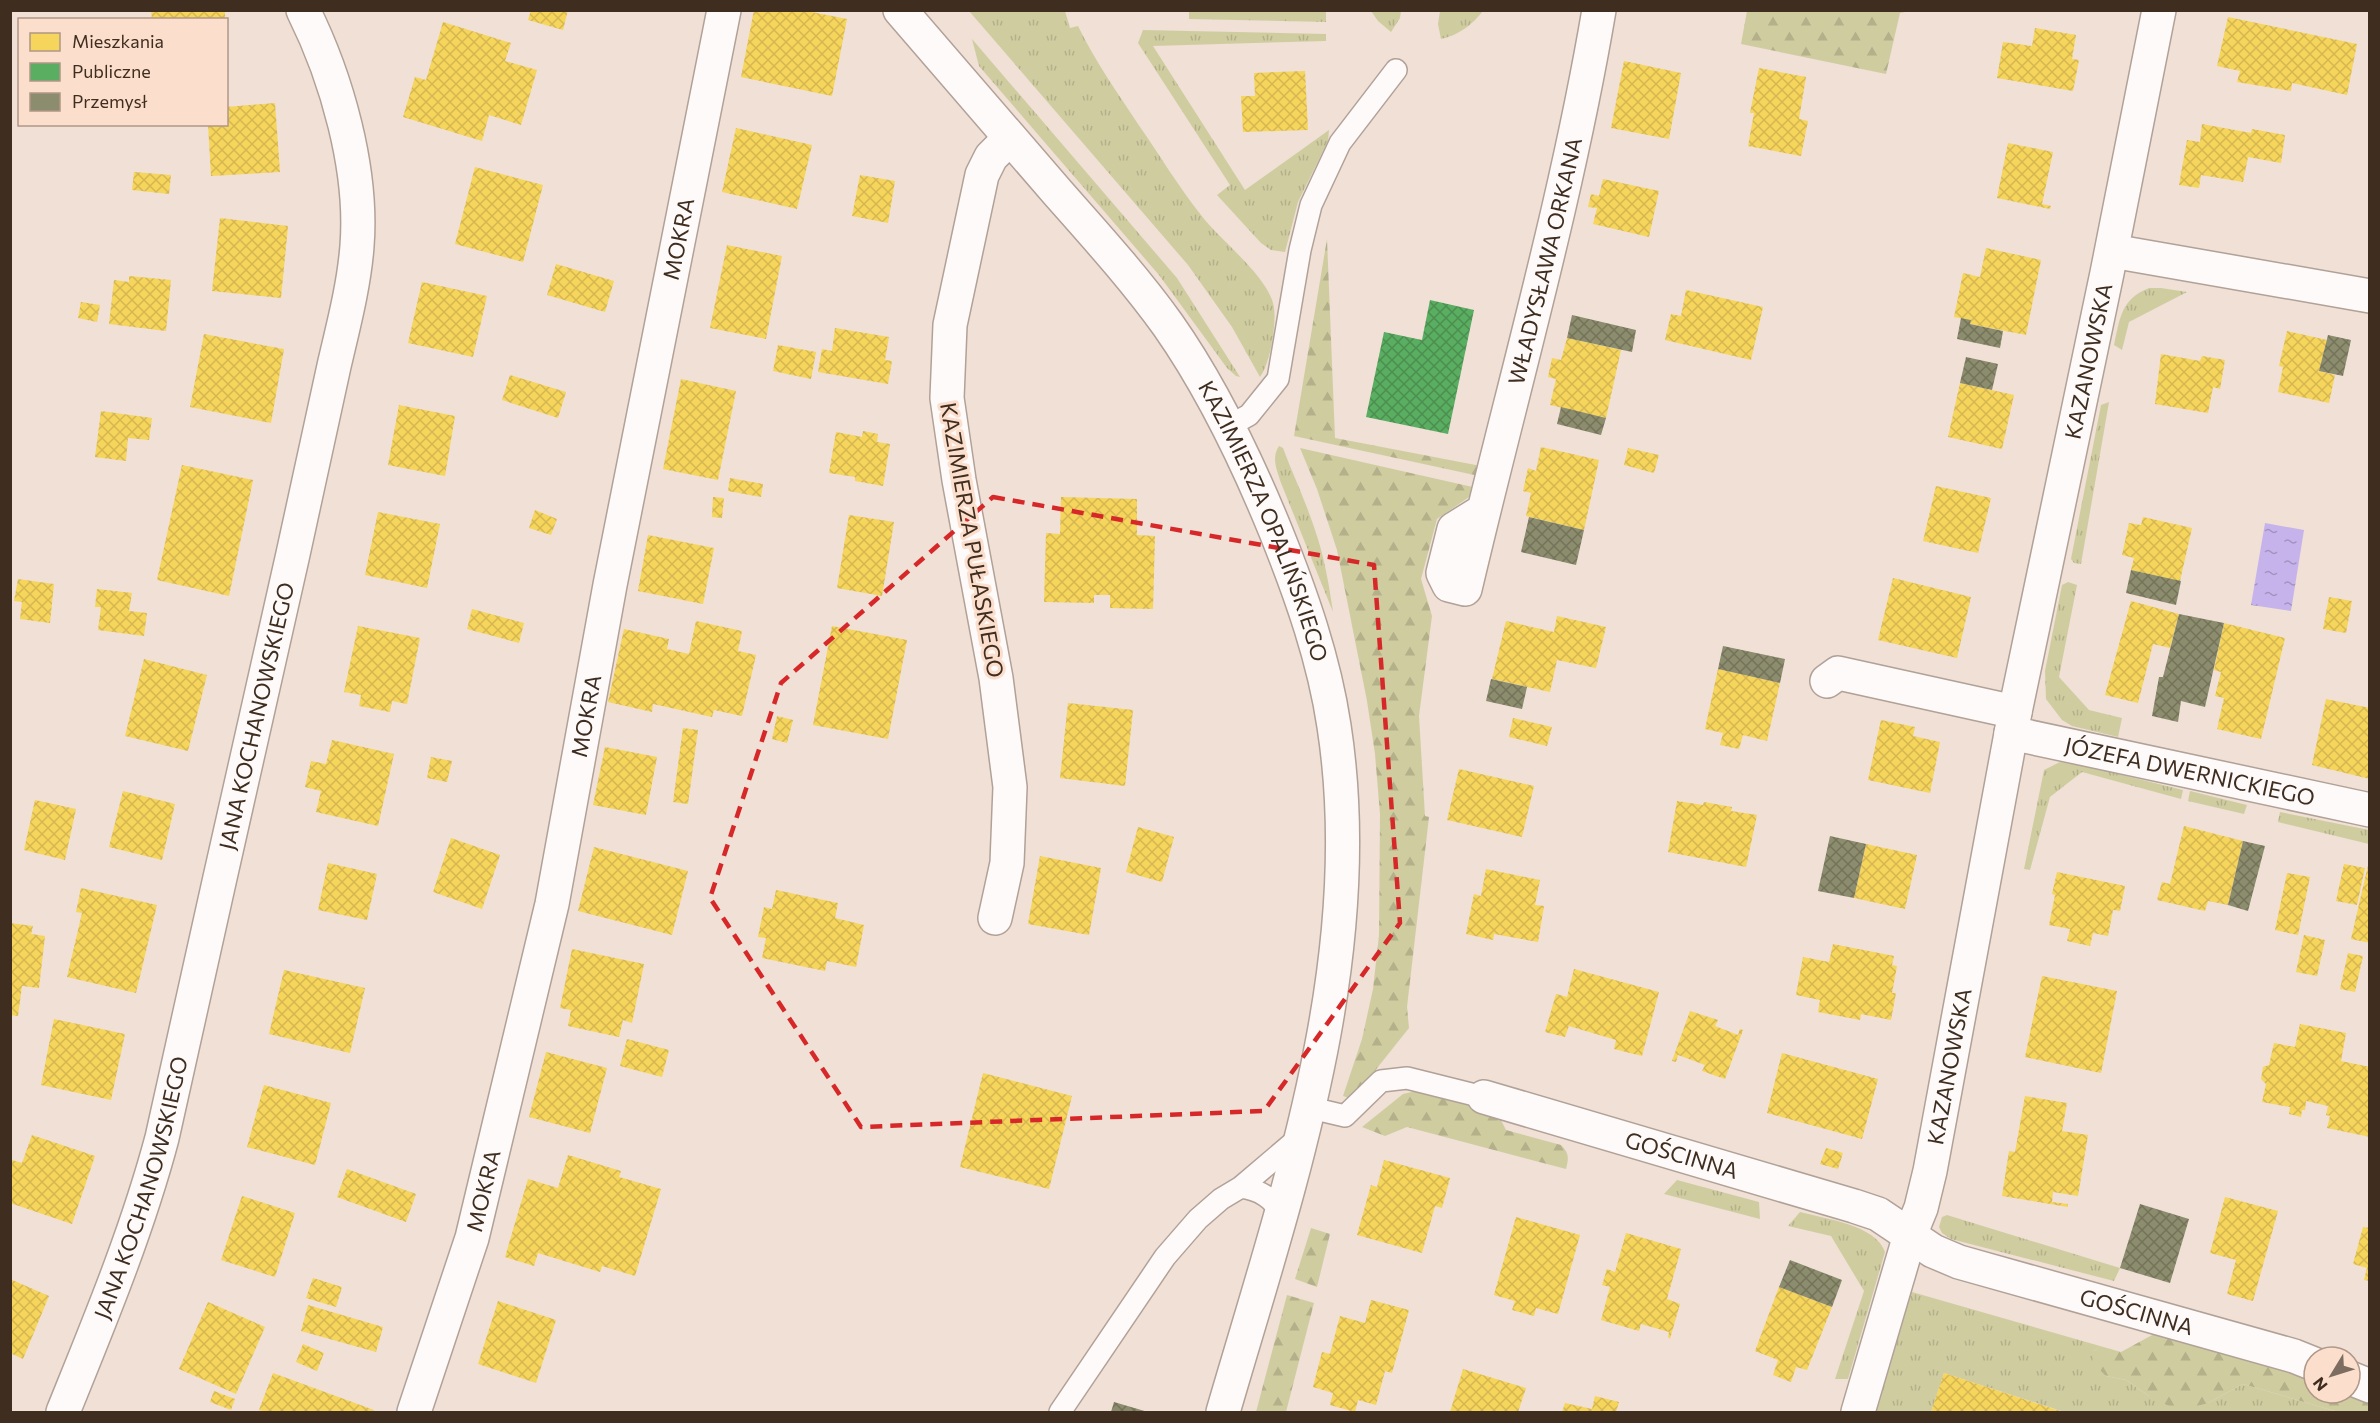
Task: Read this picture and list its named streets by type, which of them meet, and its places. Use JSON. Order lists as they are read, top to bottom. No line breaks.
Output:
{"streets":{"street":["MOKRA","WŁADYSŁAWA ORKANA","KAZANOWSKA","KAZIMIERZA OPALIŃSKIEGO","KAZIMIERZA PUŁASKIEGO","JANA KOCHANOWSKIEGO","JÓZEFA DWERNICKIEGO","GOŚCINNA"]},"crossings":[["KAZANOWSKA","JÓZEFA DWERNICKIEGO"],["KAZANOWSKA","GOŚCINNA"],["KAZIMIERZA OPALIŃSKIEGO","KAZIMIERZA PUŁASKIEGO"],["KAZIMIERZA OPALIŃSKIEGO","GOŚCINNA"]],"legend":["Mieszkania","Publiczne","Przemysł"],"north":"bottom left"}
